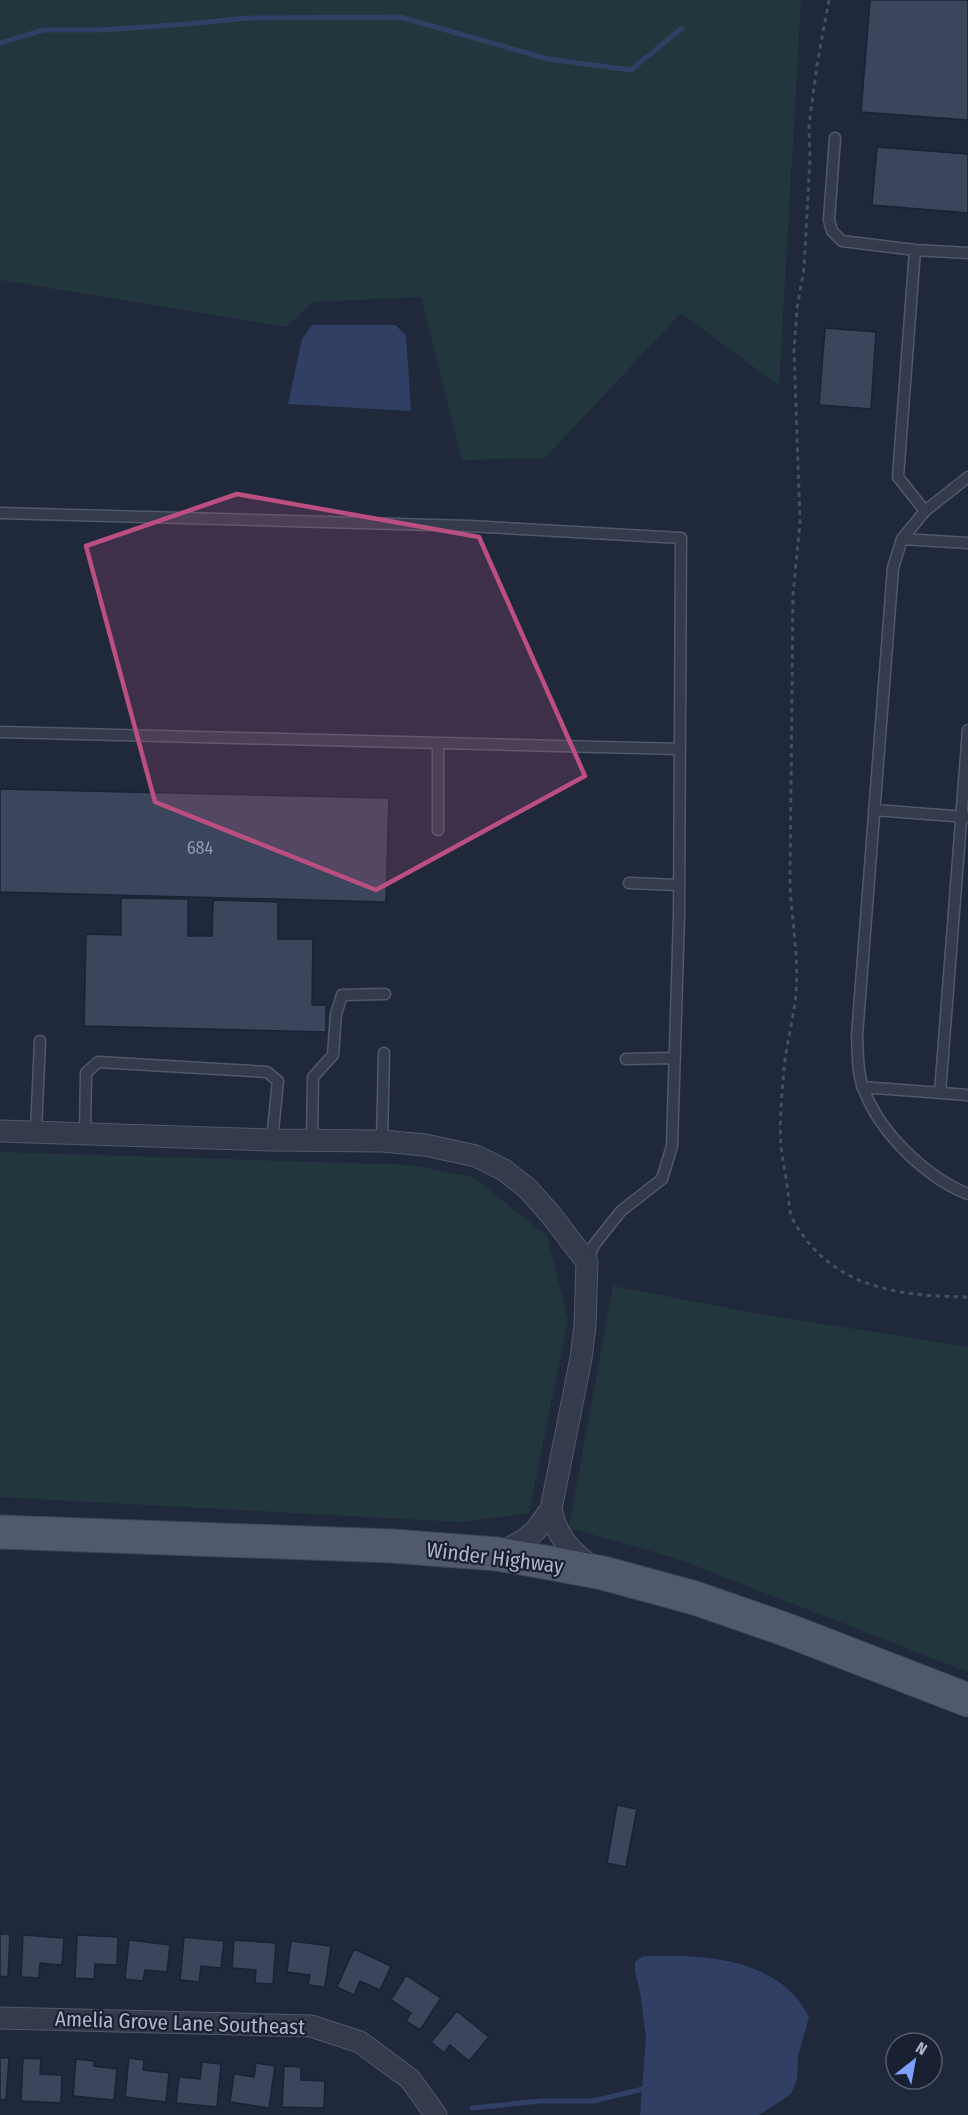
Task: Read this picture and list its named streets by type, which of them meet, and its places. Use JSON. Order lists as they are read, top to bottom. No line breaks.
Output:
{"streets":{"main road":["Winder Highway"],"street":["Amelia Grove Lane Southeast"]},"house_numbers":["684"],"north":"top right"}
